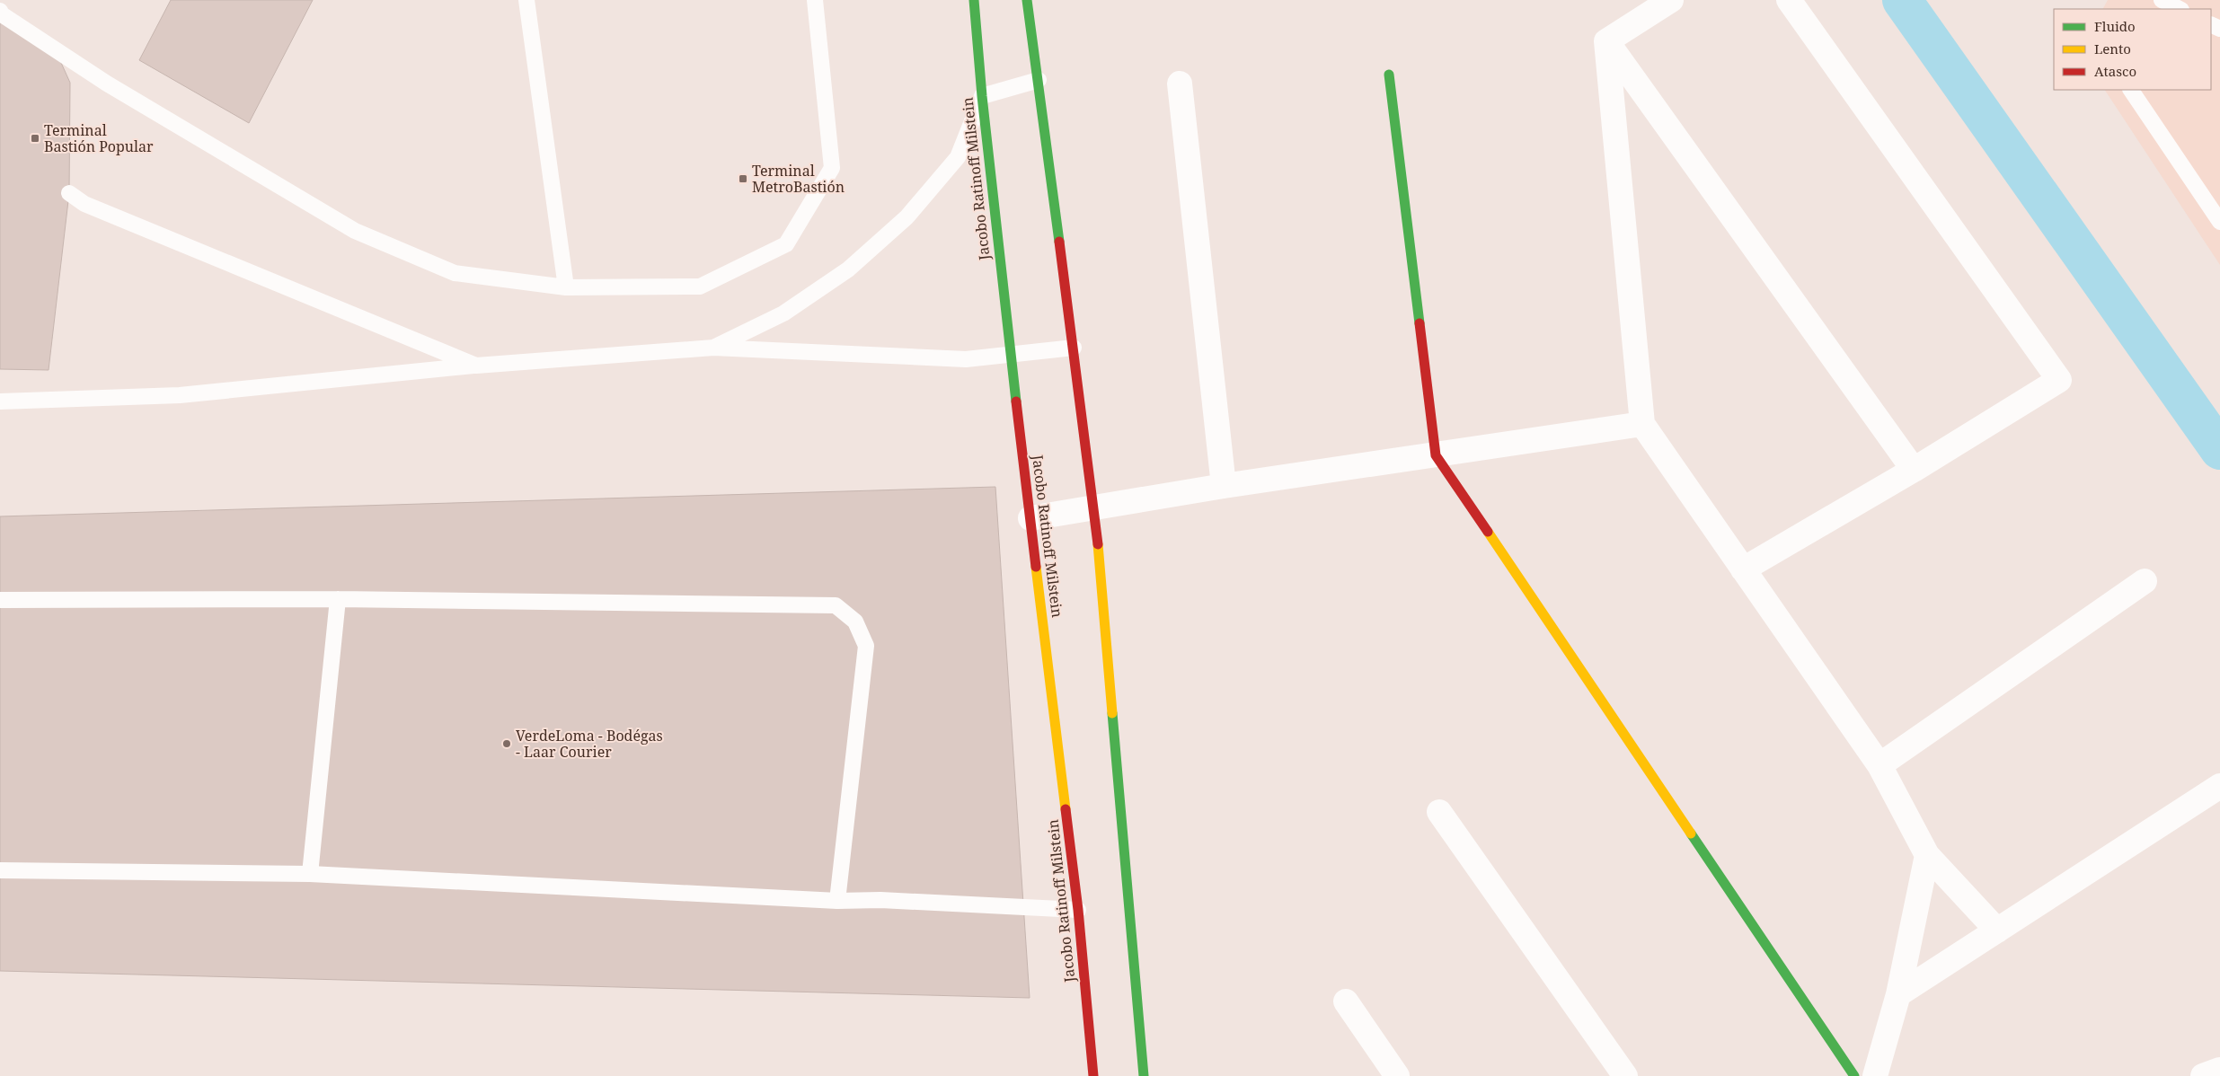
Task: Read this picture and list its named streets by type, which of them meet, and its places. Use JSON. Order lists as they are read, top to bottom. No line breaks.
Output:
{"streets":{"street":["Jacobo Ratinoff Milstein"]},"places":{"transit":["Terminal Bastión Popular","Terminal MetroBastión"],"other":["VerdeLoma - Bodégas - Laar Courier"]},"legend":["Fluido","Lento","Atasco"]}
